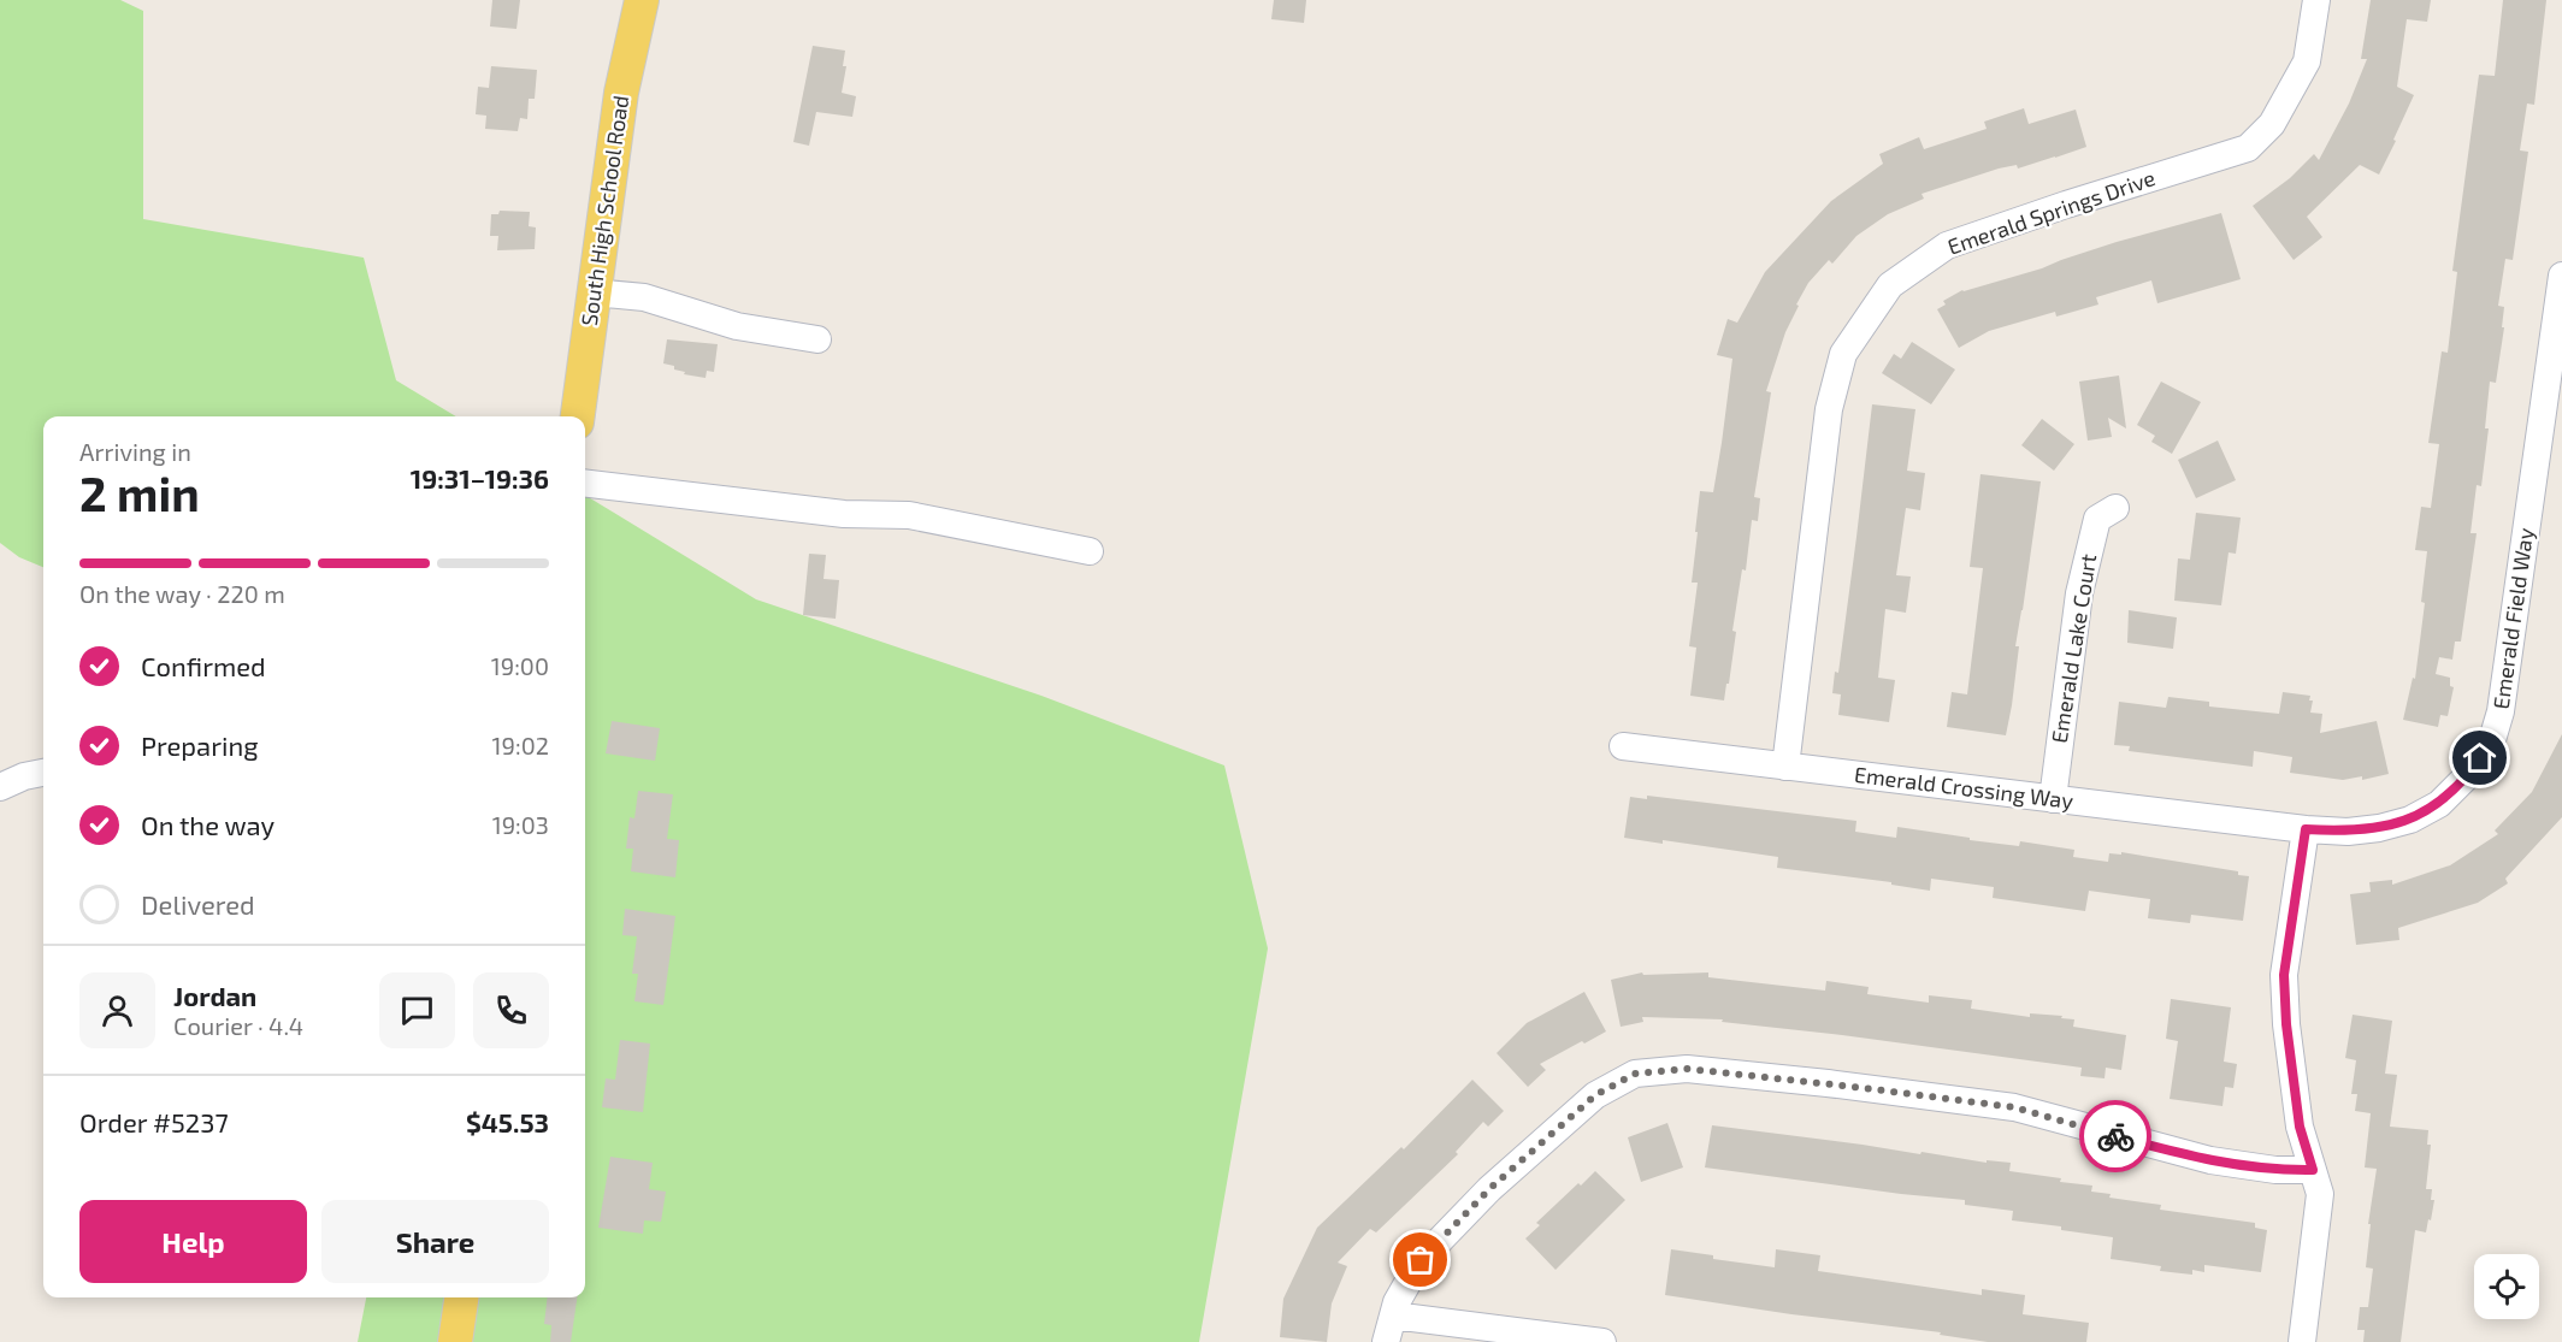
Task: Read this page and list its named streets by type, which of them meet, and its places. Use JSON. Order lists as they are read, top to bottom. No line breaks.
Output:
{"streets":{"main road":["South High School Road"],"street":["Emerald Springs Drive","Emerald Field Way","Emerald Lake Court","Emerald Crossing Way"]},"crossings":[["Emerald Springs Drive","Emerald Crossing Way"],["Emerald Field Way","Emerald Crossing Way"],["Emerald Lake Court","Emerald Crossing Way"]],"page":{"heading":["2 min","Arriving in","19:31–19:36"],"panel":["Jordan","Courier · 4.4","Order #5237","$45.53"],"bar":"On the way · 220 m","list":[["Confirmed","19:00"],["Preparing","19:02"],["On the way","19:03"],"Delivered"],"buttons":["Help","Share"]}}
